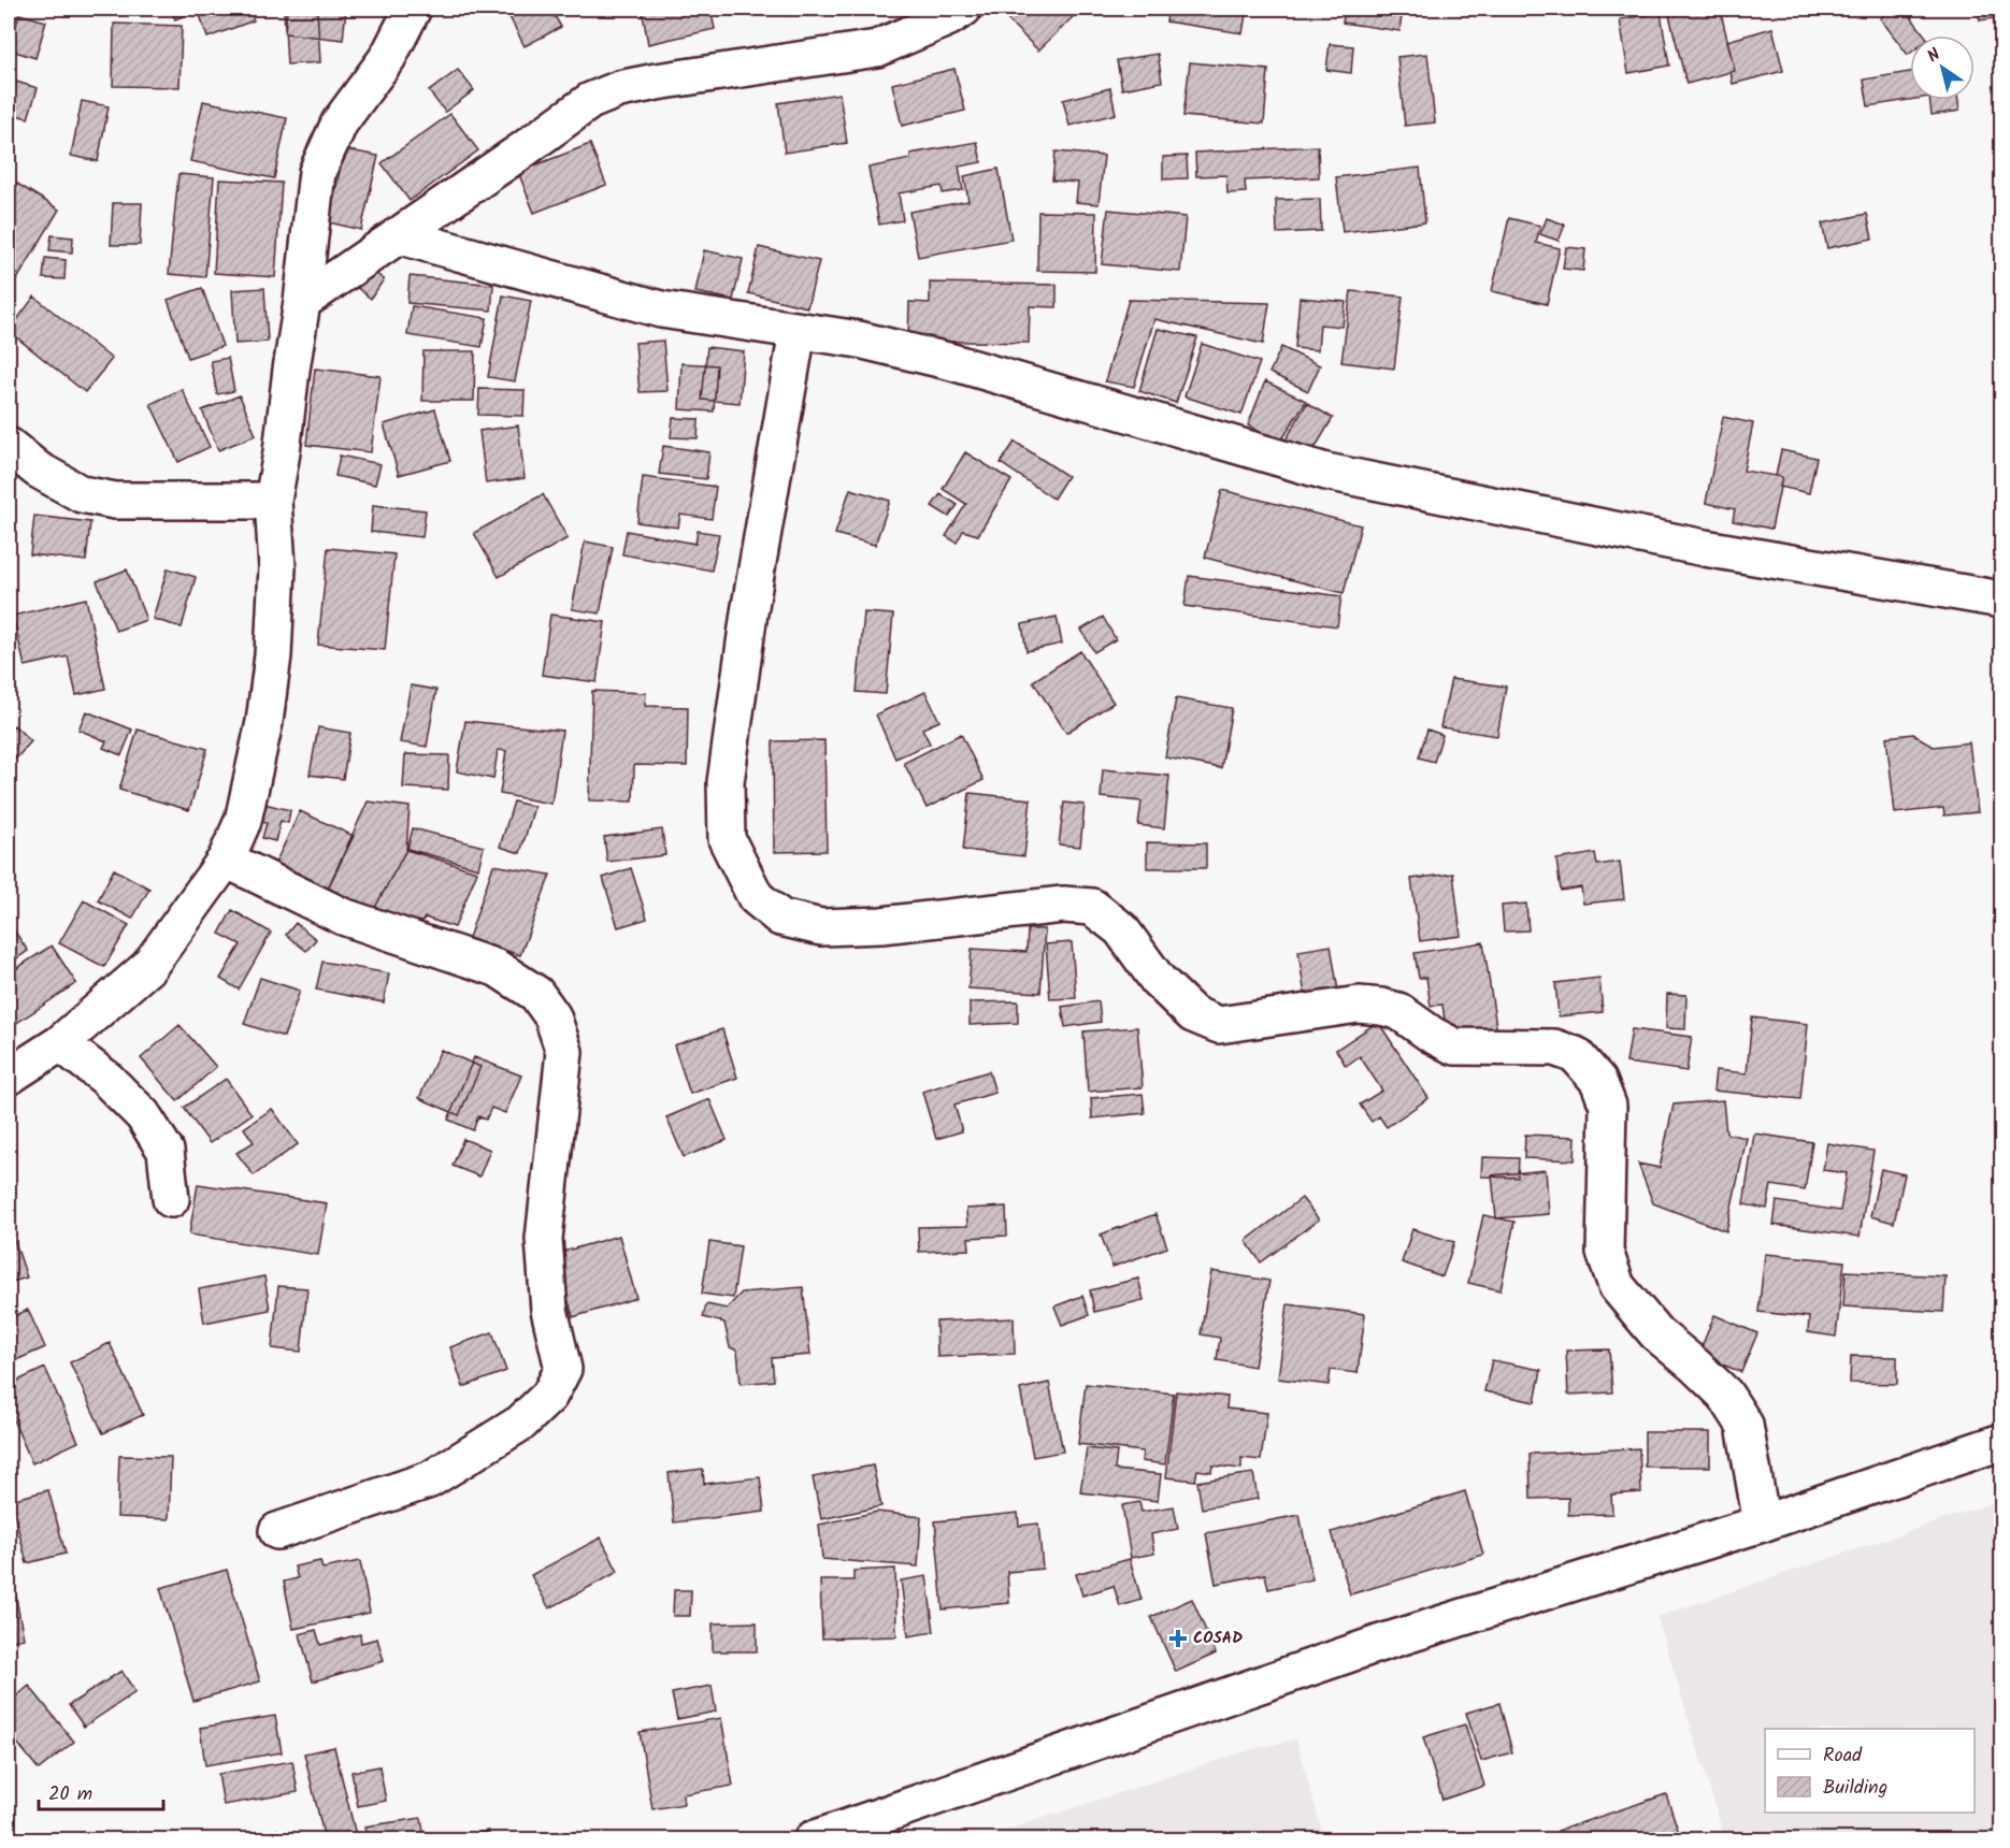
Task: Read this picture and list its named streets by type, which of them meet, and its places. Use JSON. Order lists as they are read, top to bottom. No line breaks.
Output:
{"places":{"health":["COSAD"]},"legend":["Road","Building"],"scale_bar":"20 m","north":"top left"}
